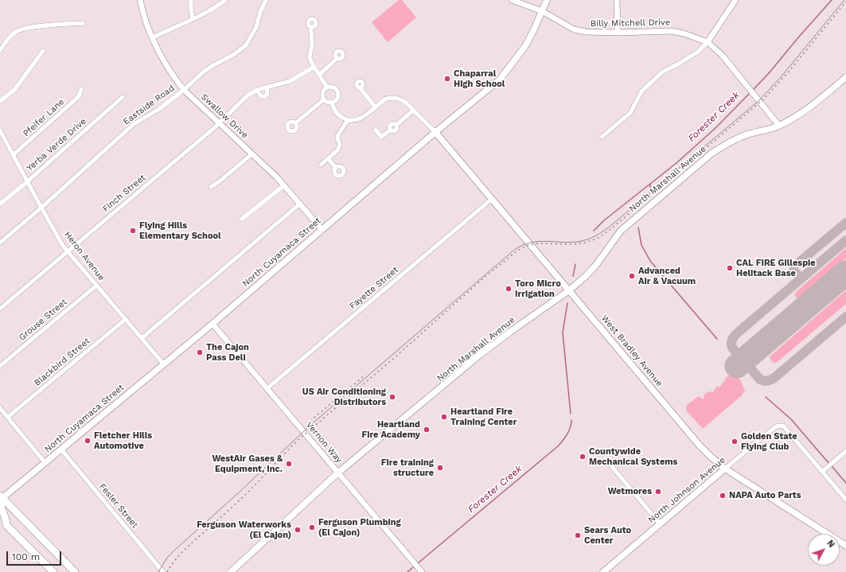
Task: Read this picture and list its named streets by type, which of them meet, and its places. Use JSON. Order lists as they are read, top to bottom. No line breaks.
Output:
{"streets":{"main road":["North Marshall Avenue","North Cuyamaca Street","West Bradley Avenue","North Johnson Avenue"],"street":["Billy Mitchell Drive","Eastside Road","Swallow Drive","Pfeifer Lane","Yerba Verde Drive","Finch Street","Heron Avenue","Fayette Street","Grouse Street","Blackbird Street","Vernon Way","Fesler Street"]},"crossings":[["Billy Mitchell Drive","North Marshall Avenue"],["Billy Mitchell Drive","North Cuyamaca Street"],["Eastside Road","Swallow Drive"],["Eastside Road","Heron Avenue"],["Swallow Drive","Finch Street"],["Swallow Drive","North Cuyamaca Street"],["Pfeifer Lane","Heron Avenue"],["Yerba Verde Drive","Heron Avenue"],["North Marshall Avenue","West Bradley Avenue"],["North Marshall Avenue","Vernon Way"],["Finch Street","Heron Avenue"],["North Cuyamaca Street","Heron Avenue"],["North Cuyamaca Street","West Bradley Avenue"],["North Cuyamaca Street","Vernon Way"],["North Cuyamaca Street","Fesler Street"],["Heron Avenue","Grouse Street"],["Heron Avenue","Blackbird Street"],["Fayette Street","West Bradley Avenue"],["Fayette Street","Vernon Way"],["West Bradley Avenue","North Johnson Avenue"]],"water":["Forester Creek"],"places":["Chaparral High School","Flying Hills Elementary School","CAL FIRE Gillespie Helitack Base","Advanced Air & Vacuum","Toro Micro Irrigation","The Cajon Pass Deli","US Air Conditioning Distributors","Heartland Fire Training Center","Heartland Fire Academy","Fletcher Hills Automotive","Golden State Flying Club","Countywide Mechanical Systems","WestAir Gases & Equipment, Inc.","Fire training structure","Wetmores","NAPA Auto Parts","Ferguson Plumbing (El Cajon)","Ferguson Waterworks (El Cajon)","Sears Auto Center"],"scale_bar":"100 m","north":"top right"}
